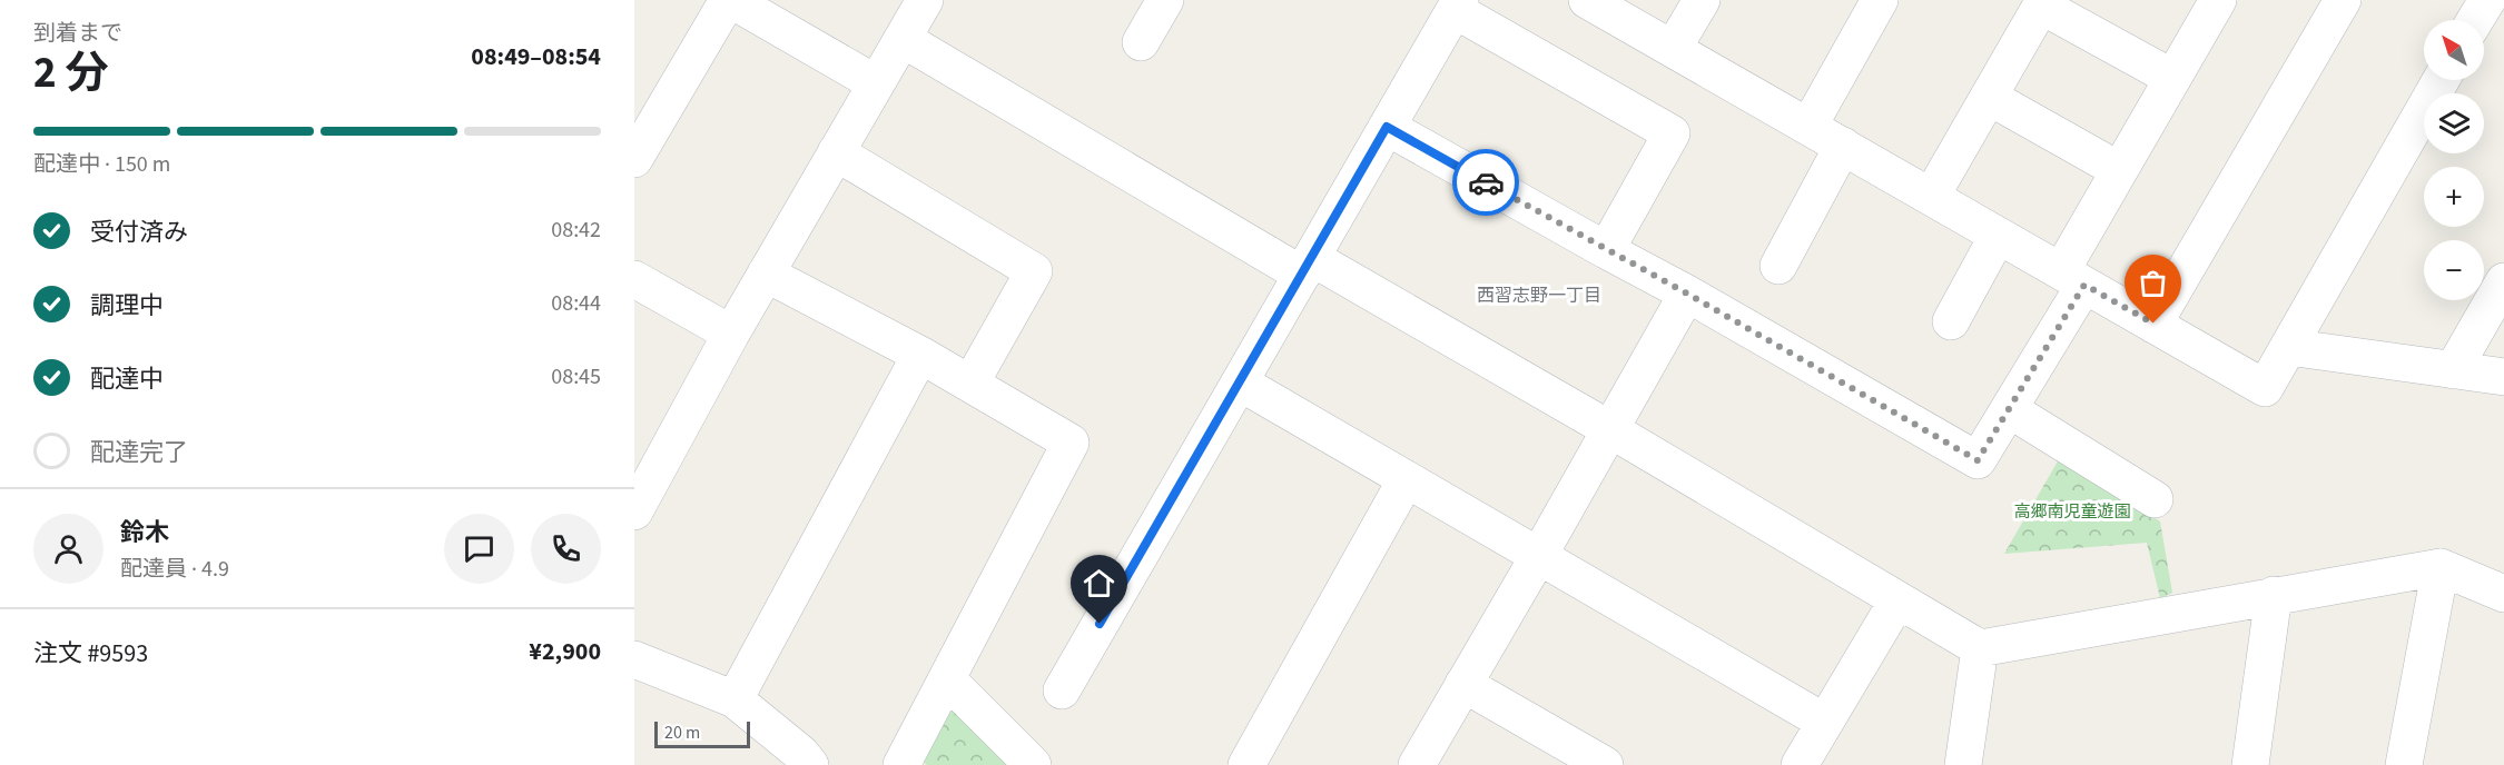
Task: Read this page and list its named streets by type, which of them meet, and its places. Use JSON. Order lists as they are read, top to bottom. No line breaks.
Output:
{"districts":["西習志野一丁目"],"parks":["高郷南児童遊園"],"scale_bar":"20 m","north":"top left","page":{"heading":["2 分","到着まで","08:49–08:54"],"panel":["鈴木","配達員 · 4.9","注文 #9593","¥2,900"],"map_buttons":["+","−"],"bar":"配達中 · 150 m","list":[["受付済み","08:42"],["調理中","08:44"],["配達中","08:45"],"配達完了"],"scale":"20 m"}}
